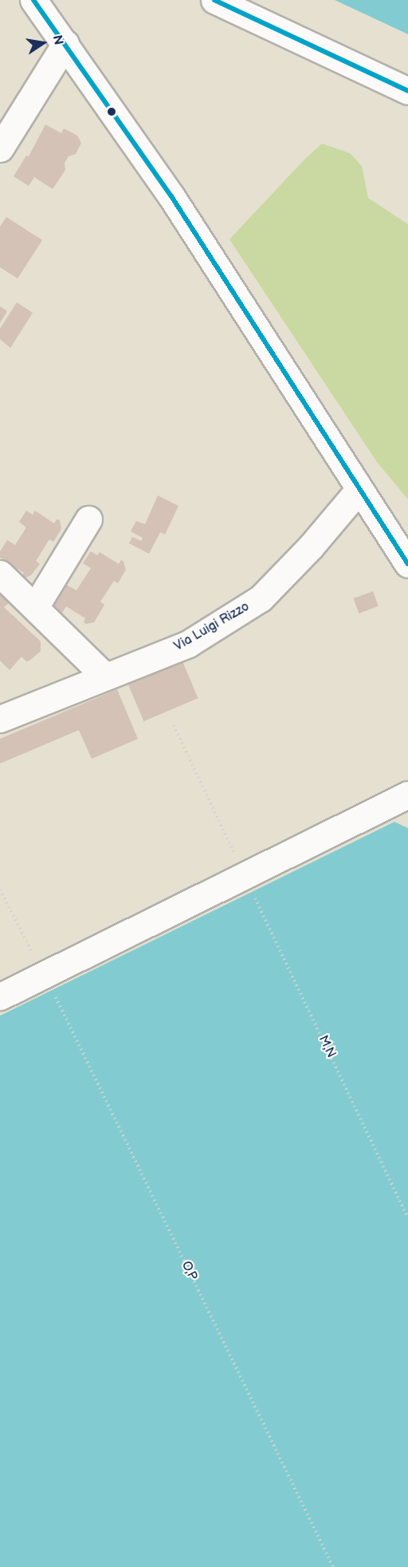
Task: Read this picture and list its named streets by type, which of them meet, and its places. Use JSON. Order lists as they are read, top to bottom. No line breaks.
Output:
{"streets":{"street":["Via Luigi Rizzo"],"path":["M,N","O,P"]},"north":"right"}
